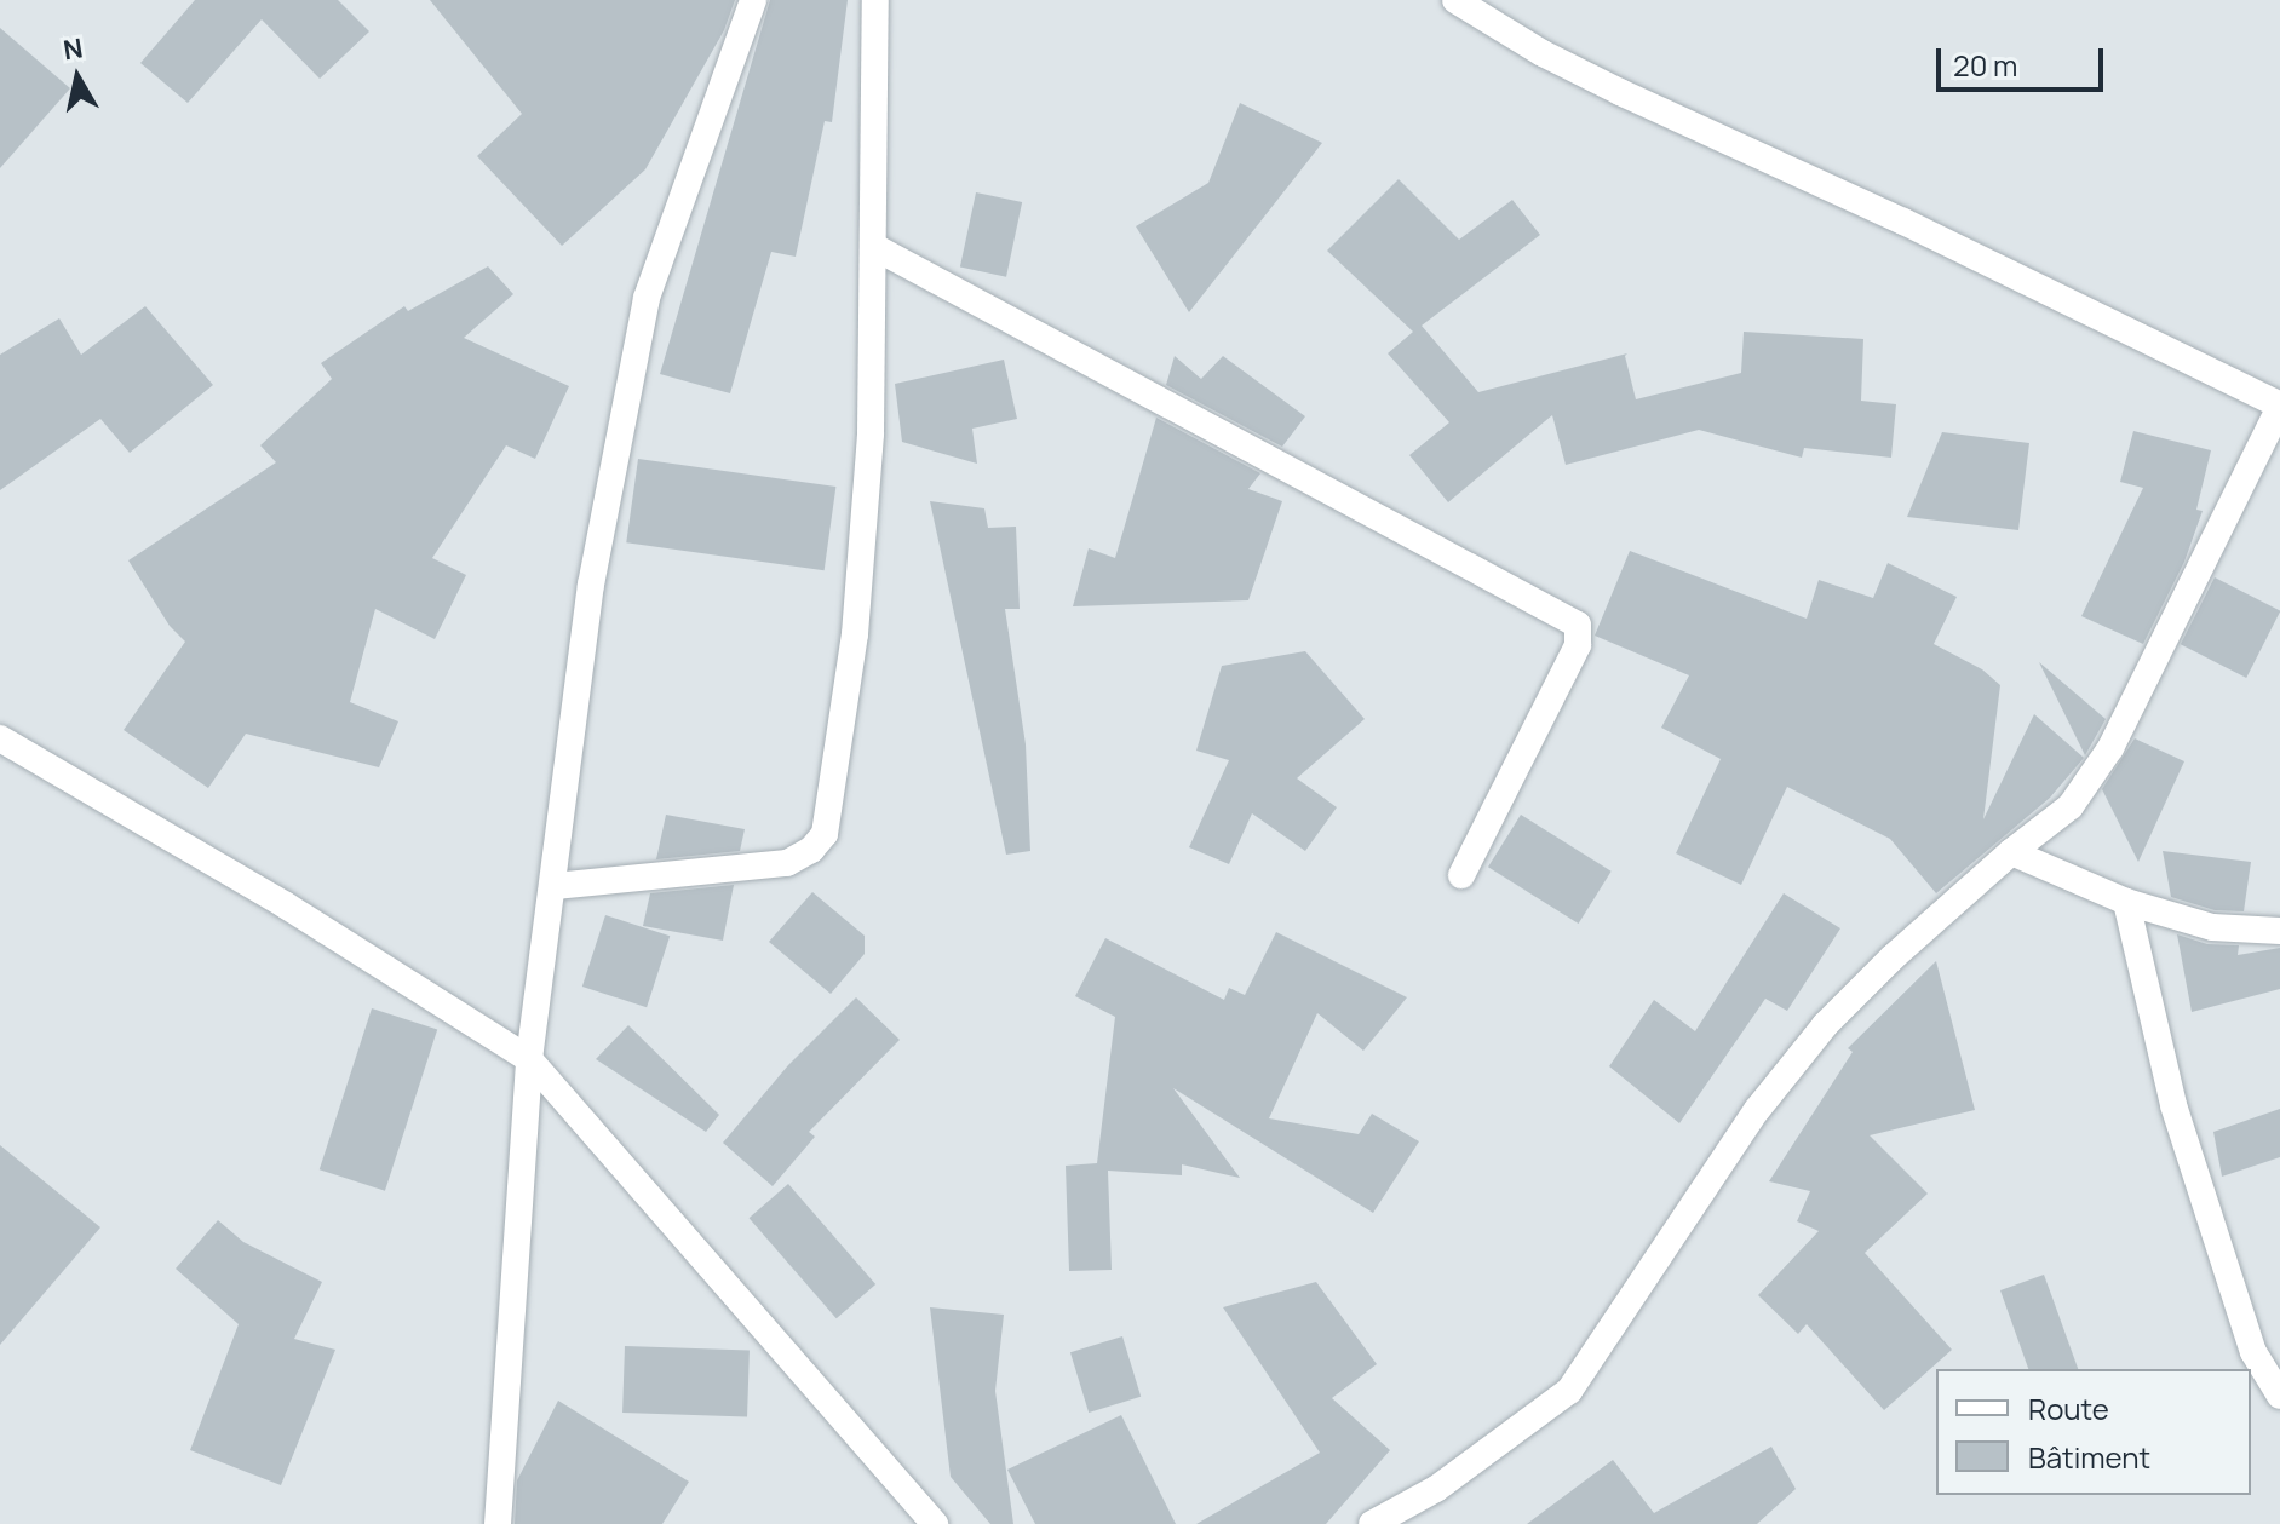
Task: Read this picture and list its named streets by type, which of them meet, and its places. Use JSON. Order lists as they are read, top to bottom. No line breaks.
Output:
{"legend":["Route","Bâtiment"],"scale_bar":"20 m","north":"top"}
